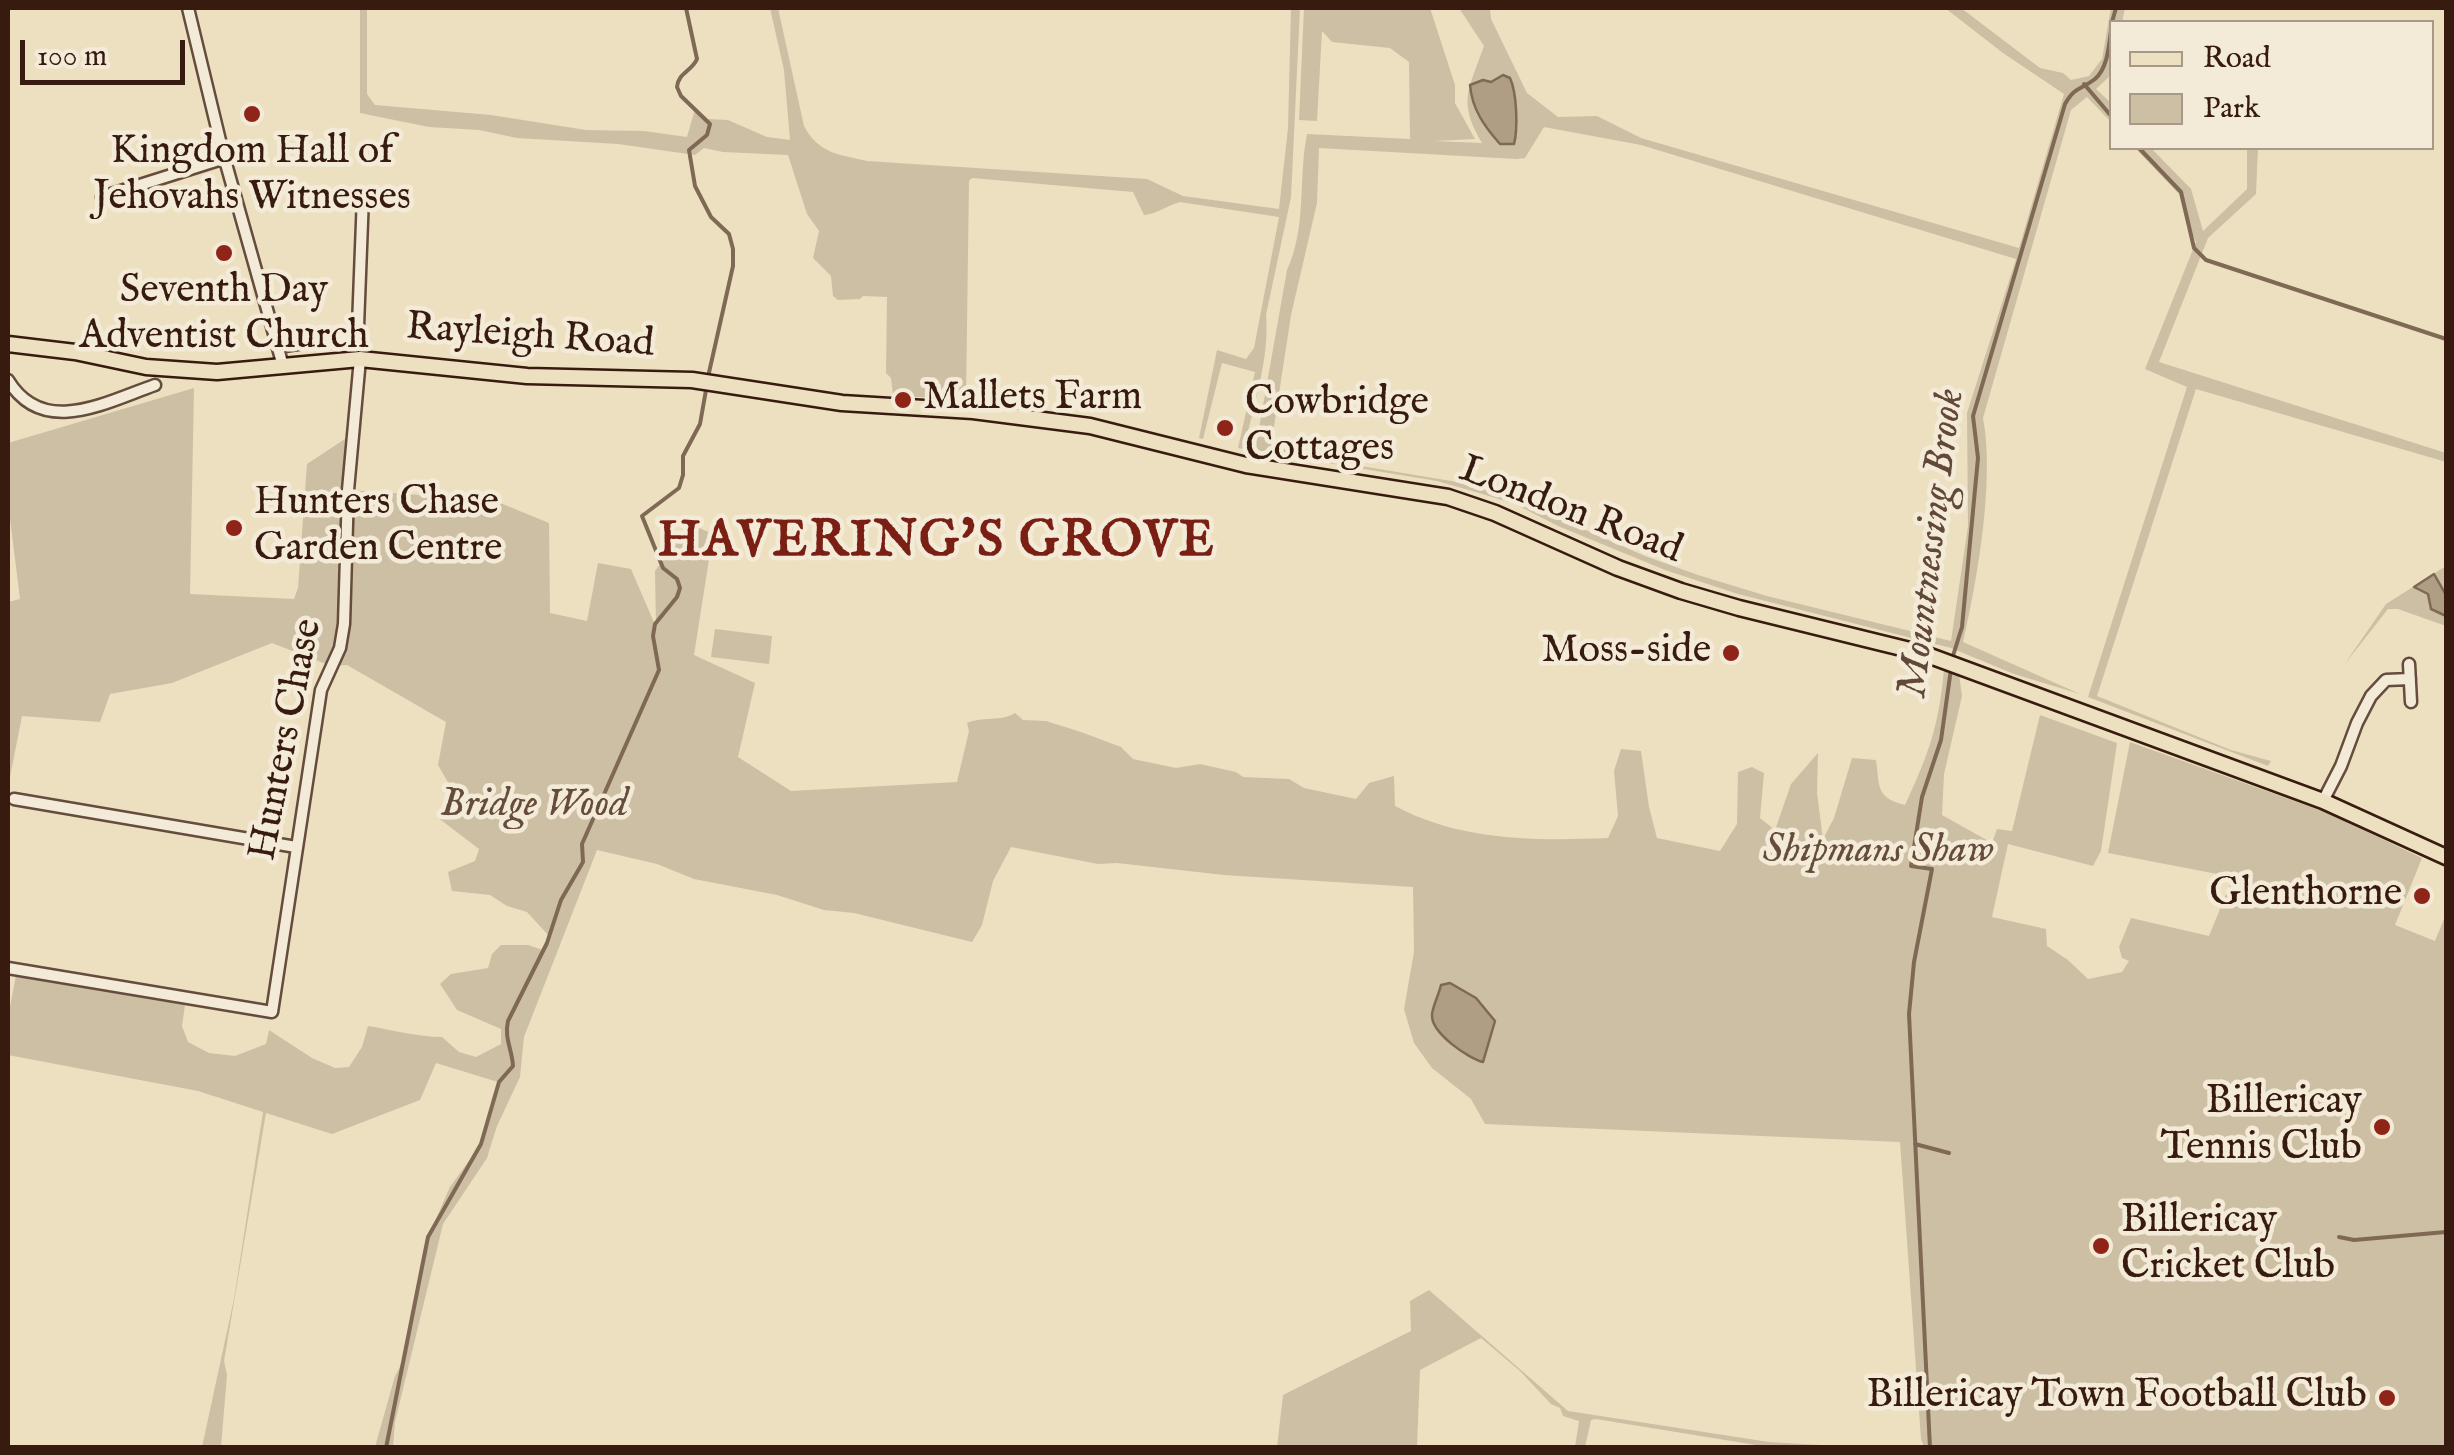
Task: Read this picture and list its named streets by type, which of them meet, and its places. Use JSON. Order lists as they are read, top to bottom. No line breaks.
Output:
{"streets":{"main road":["Rayleigh Road","London Road"],"street":["Hunters Chase"]},"crossings":[["Rayleigh Road","London Road"],["Rayleigh Road","Hunters Chase"]],"districts":["HAVERING'S GROVE"],"water":["Mountnessing Brook"],"parks":["Bridge Wood","Shipmans Shaw"],"places":["Kingdom Hall of Jehovahs Witnesses","Seventh Day Adventist Church","Mallets Farm","Cowbridge Cottages","Hunters Chase Garden Centre","Moss-side","Glenthorne","Billericay Tennis Club","Billericay Cricket Club","Billericay Town Football Club"],"legend":["Road","Park"],"scale_bar":"100 m"}
